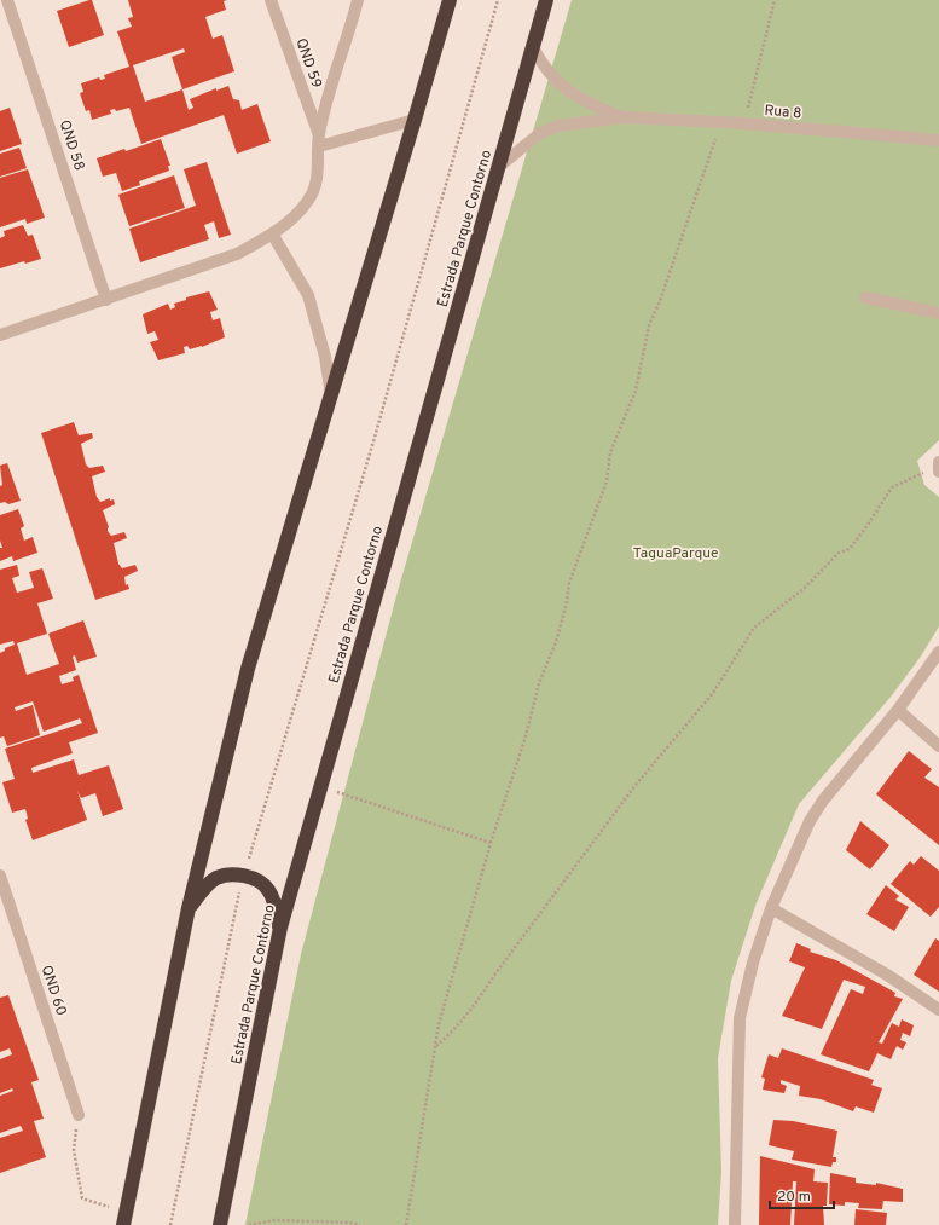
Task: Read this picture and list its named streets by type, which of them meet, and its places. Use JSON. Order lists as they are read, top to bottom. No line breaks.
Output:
{"streets":{"highway":["Estrada Parque Contorno"],"street":["QND 59","Rua 8","QND 58","QND 60"]},"parks":["TaguaParque"],"scale_bar":"20 m"}
